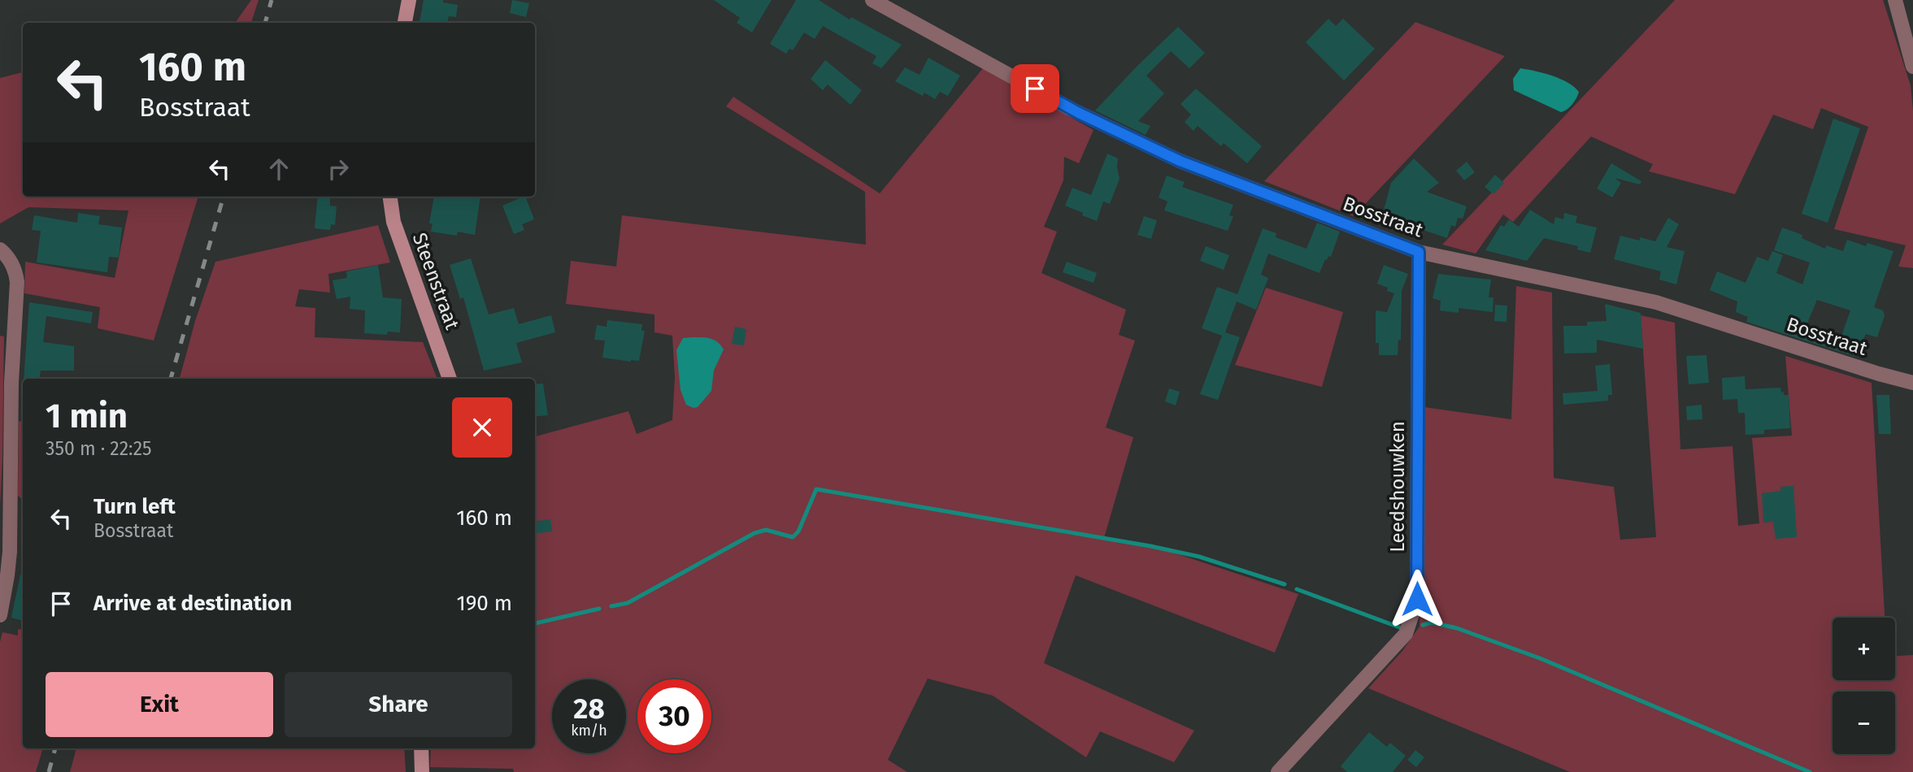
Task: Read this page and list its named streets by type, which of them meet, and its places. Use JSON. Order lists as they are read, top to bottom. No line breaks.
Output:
{"streets":{"street":["Bosstraat","Steenstraat","Leedshouwken"]},"crossings":[["Bosstraat","Leedshouwken"]],"page":{"turn":["160 m","Bosstraat"],"heading":["1 min","350 m · 22:25"],"list":[{"name":"Turn left","note":"Bosstraat","value":"160 m"},{"name":"Arrive at destination","value":"190 m"}],"map_buttons":["+","−"],"buttons":["Exit","Share"],"speed":"28 km/h","limit":"30"}}
